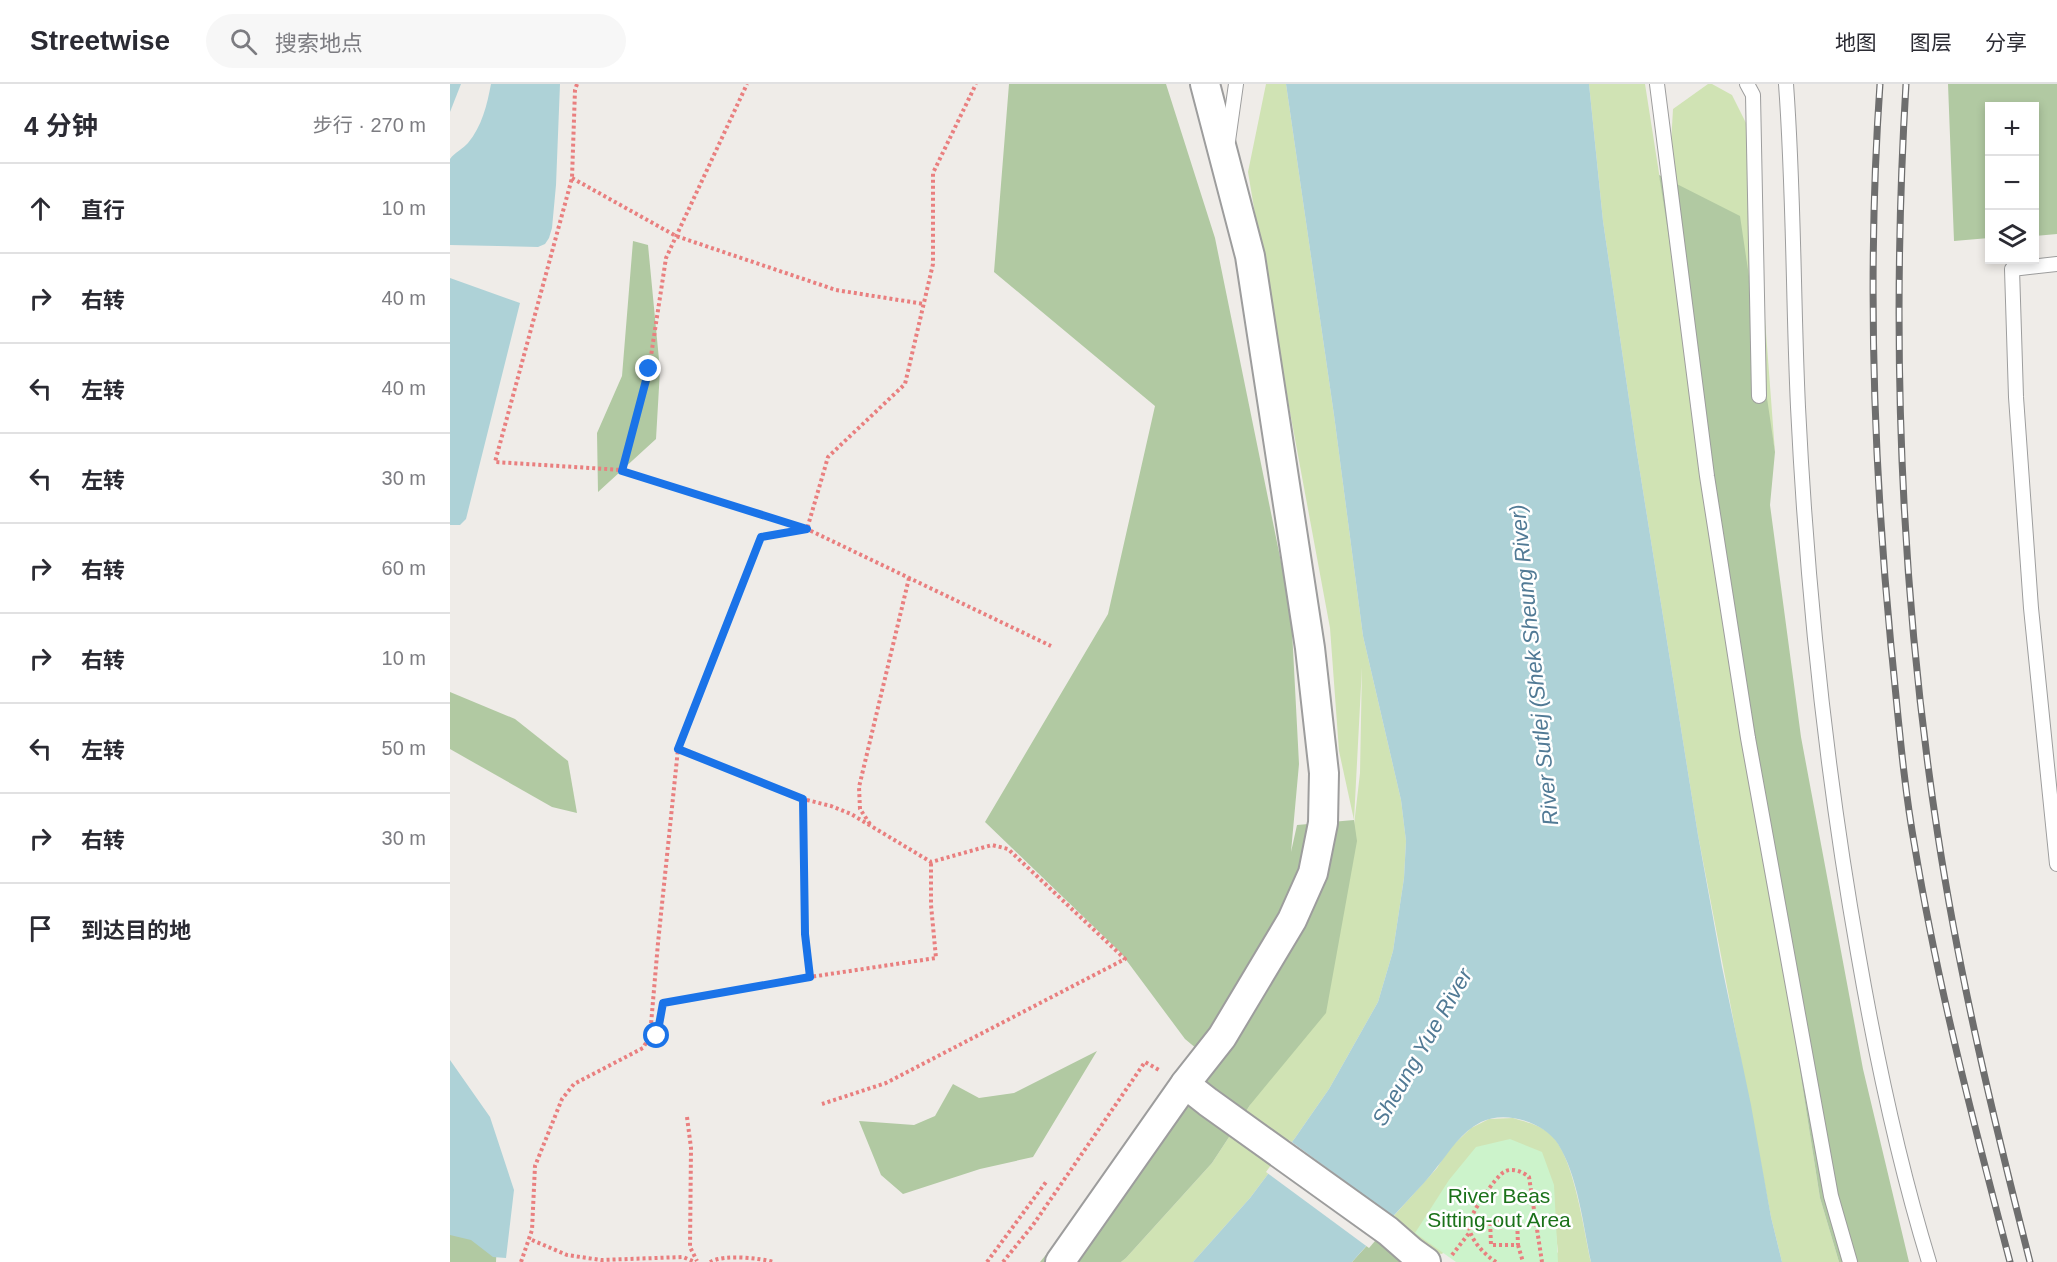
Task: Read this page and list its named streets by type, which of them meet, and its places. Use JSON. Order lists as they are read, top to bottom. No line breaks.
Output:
{"water":["River Sutlej (Shek Sheung River)","Sheung Yue River"],"parks":["River Beas Sitting-out Area"],"page":{"header":"Streetwise","search":"搜索地点","nav":["地图","图层","分享"],"heading":["4 分钟","步行 · 270 m"],"map_buttons":["+","−"],"list":[["直行","10 m"],["右转","40 m"],["左转","40 m"],["左转","30 m"],["右转","60 m"],["右转","10 m"],["左转","50 m"],["右转","30 m"],"到达目的地"]}}
